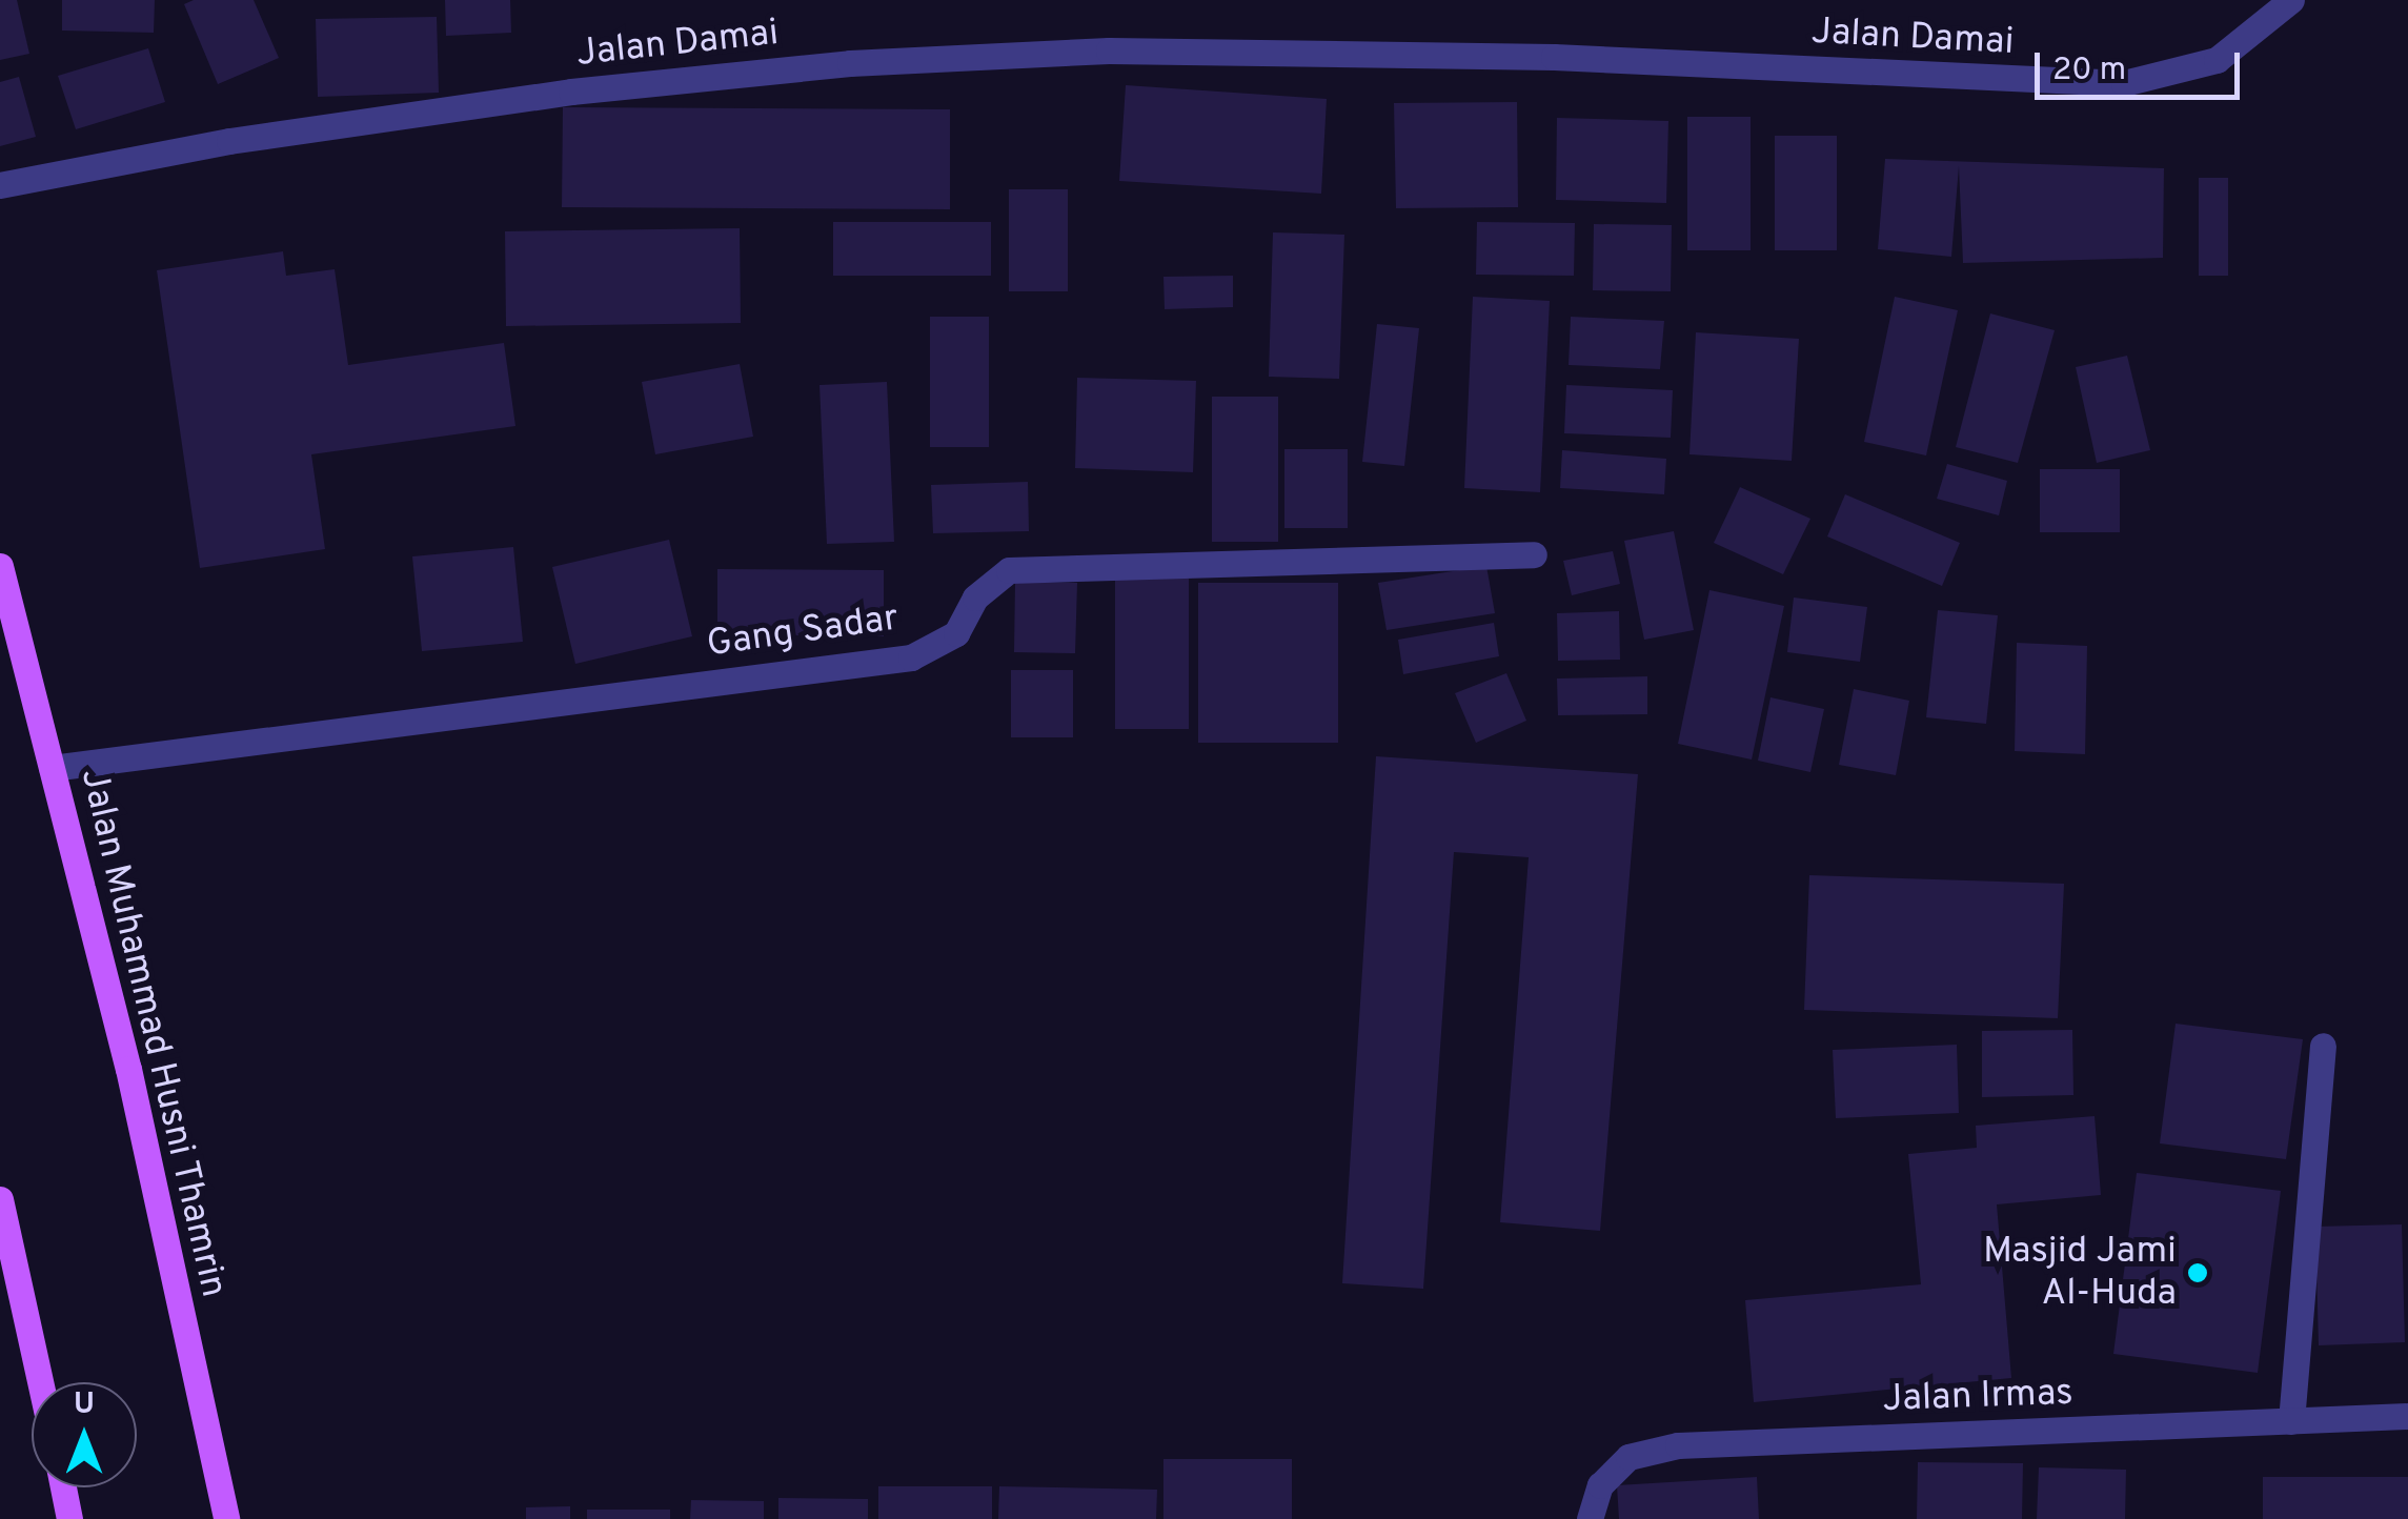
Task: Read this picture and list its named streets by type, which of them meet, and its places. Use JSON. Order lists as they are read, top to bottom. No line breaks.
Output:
{"streets":{"main road":["Jalan Muhammad Husni Thamrin"],"street":["Jalan Damai","Gang Sadar","Jalan Irmas"]},"crossings":[["Gang Sadar","Jalan Muhammad Husni Thamrin"]],"places":["Masjid Jami Al-Huda"],"scale_bar":"20 m","north":"top"}
